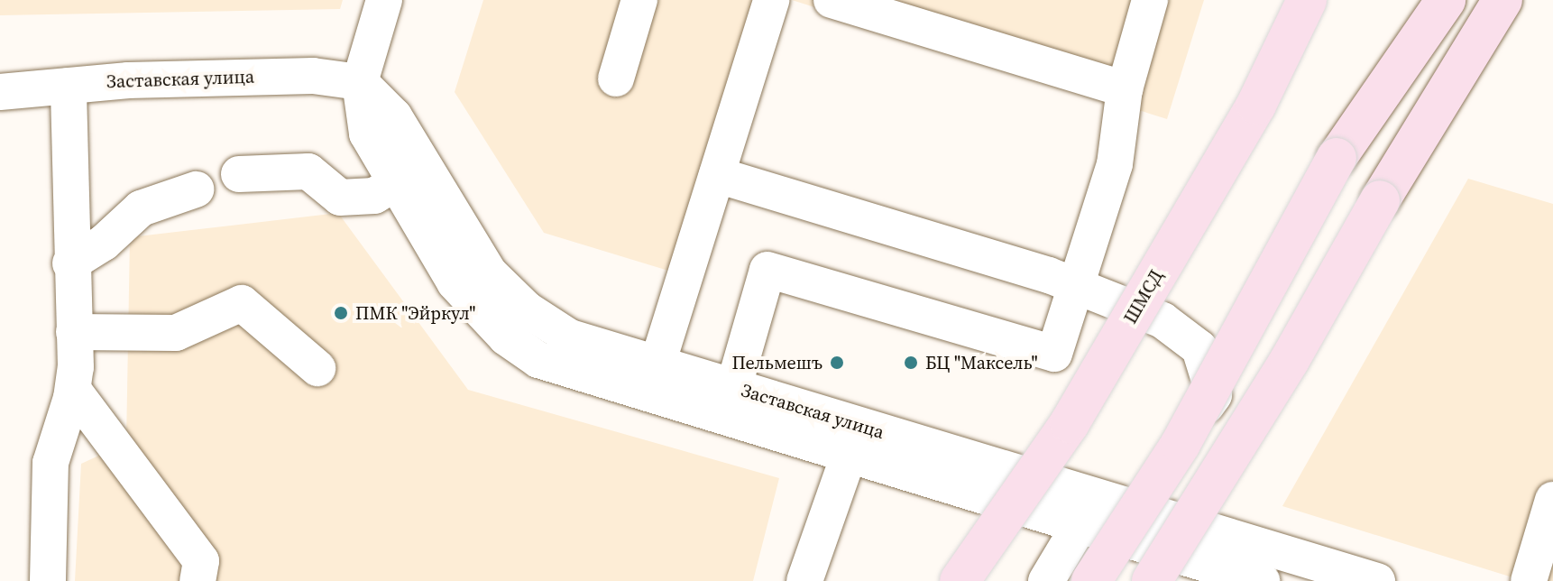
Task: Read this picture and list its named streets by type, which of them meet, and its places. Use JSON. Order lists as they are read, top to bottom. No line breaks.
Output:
{"streets":{"main road":["ШМСД"],"street":["Заставская улица"]},"places":["ПМК \"Эйркул\"","Пельмешъ","БЦ \"Максель\""]}
